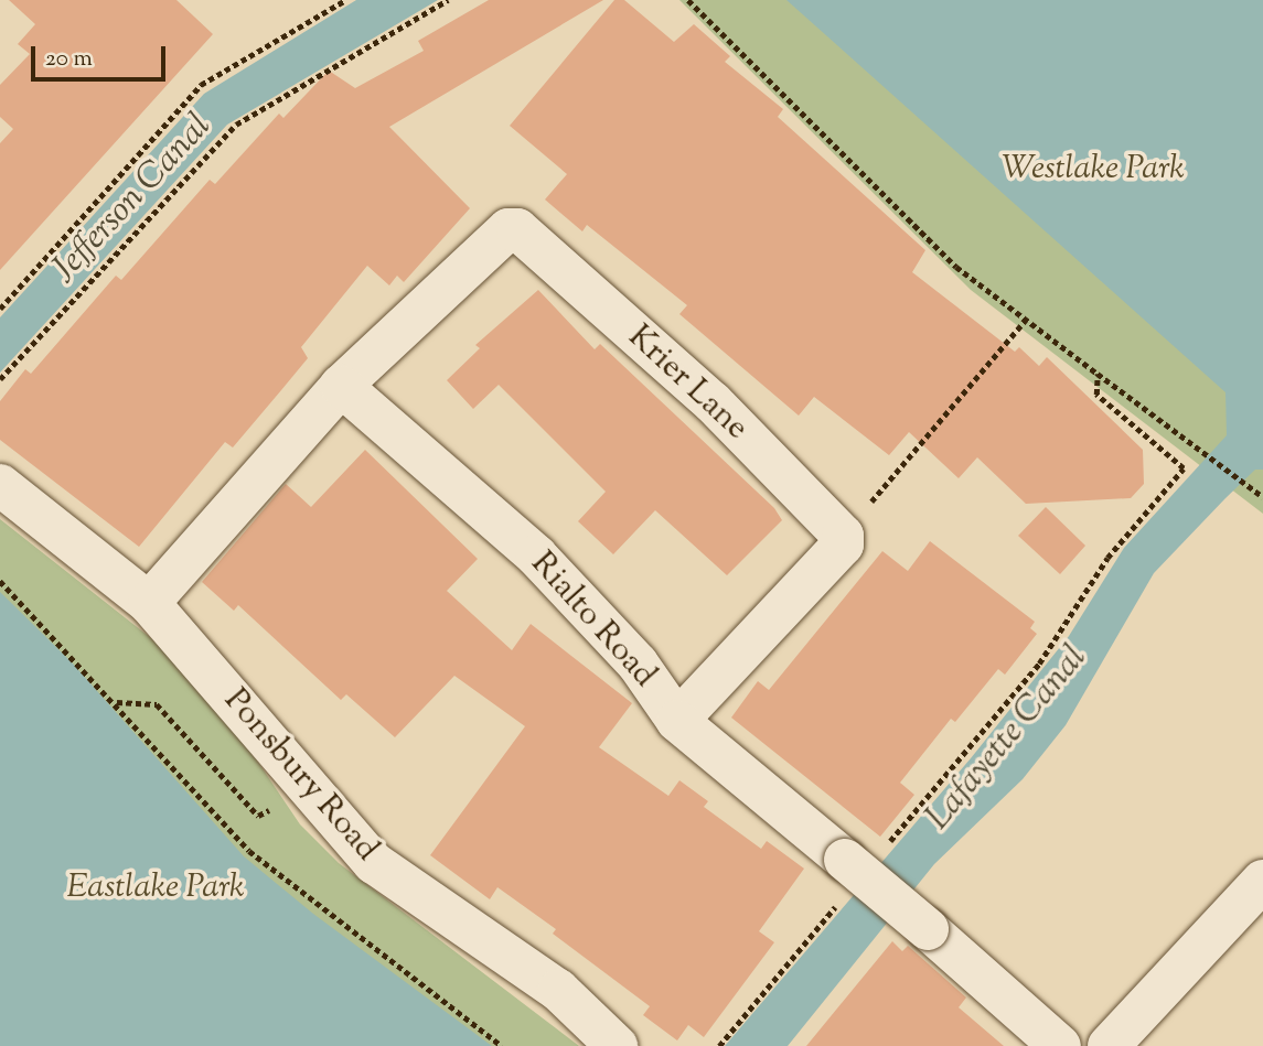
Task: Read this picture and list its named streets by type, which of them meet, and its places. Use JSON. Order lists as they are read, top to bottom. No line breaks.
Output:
{"streets":{"street":["Krier Lane","Rialto Road","Ponsbury Road"]},"crossings":[["Krier Lane","Rialto Road"]],"water":["Jefferson Canal","Lafayette Canal"],"parks":["Westlake Park","Eastlake Park"],"scale_bar":"20 m"}
